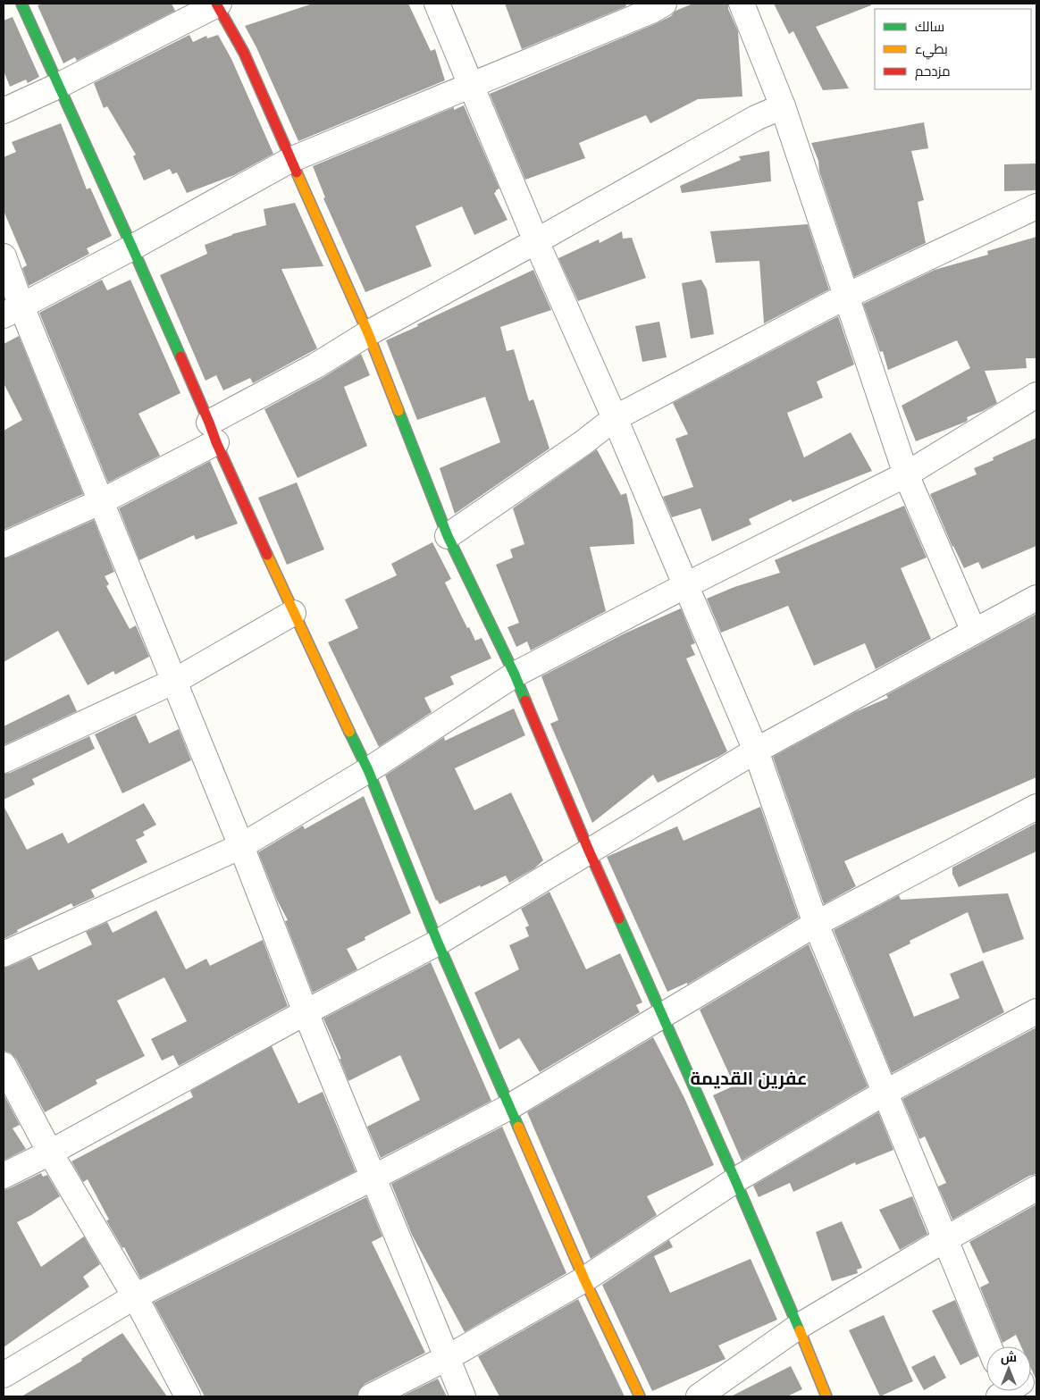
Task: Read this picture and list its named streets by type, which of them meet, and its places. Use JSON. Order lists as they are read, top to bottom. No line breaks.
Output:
{"districts":["عفرين القديمة"],"legend":["سالك","بطيء","مزدحم"],"north":"top"}
